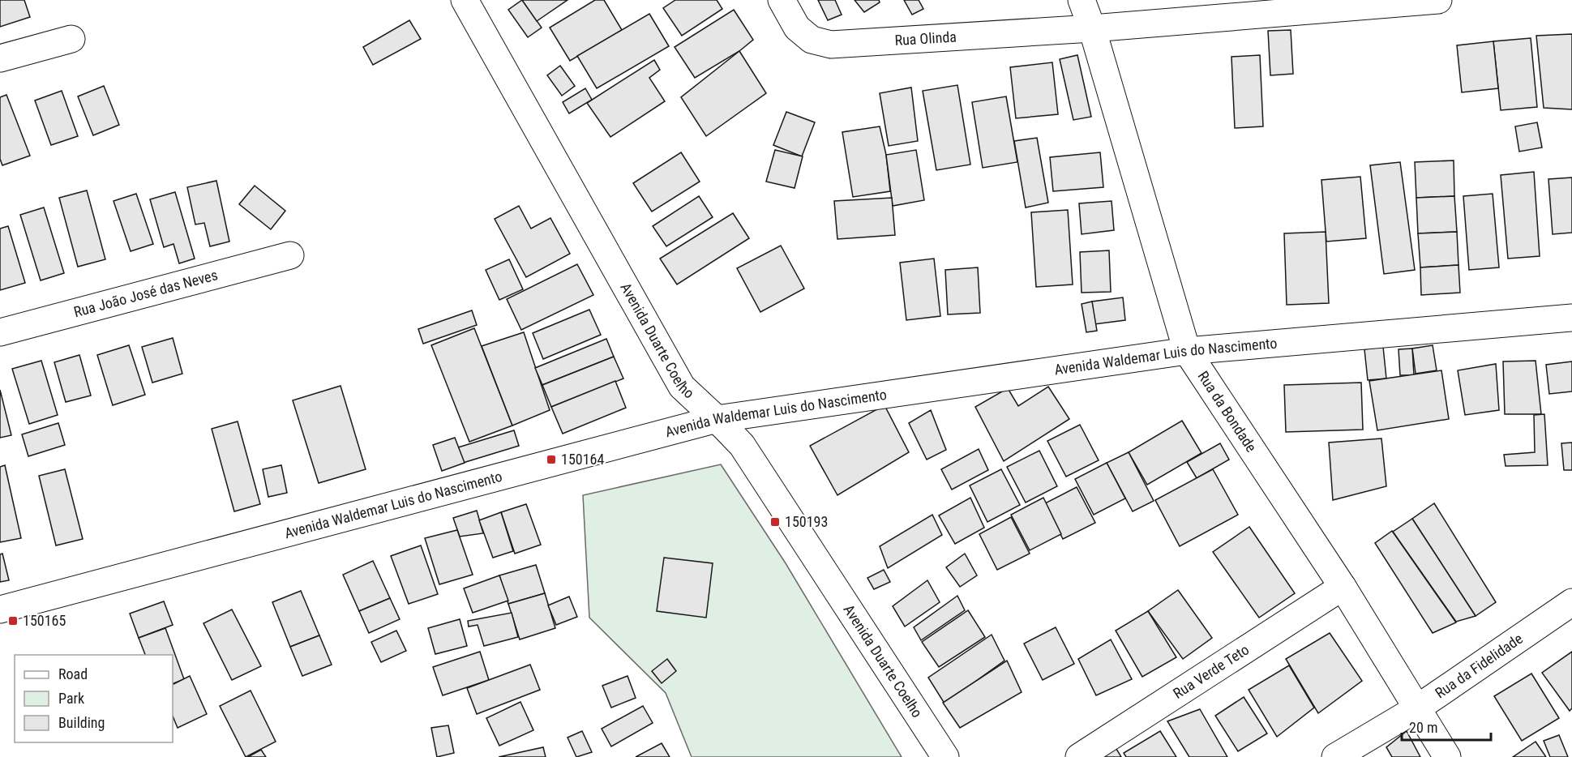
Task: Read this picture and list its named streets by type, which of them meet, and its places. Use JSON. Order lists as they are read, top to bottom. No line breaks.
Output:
{"streets":{"street":["Rua Olinda","Rua João José das Neves","Avenida Duarte Coelho","Avenida Waldemar Luis do Nascimento","Rua da Bondade","Rua da Fidelidade","Rua Verde Teto"]},"crossings":[["Rua Olinda","Rua da Bondade"],["Avenida Duarte Coelho","Avenida Waldemar Luis do Nascimento"],["Avenida Waldemar Luis do Nascimento","Rua da Bondade"],["Rua da Bondade","Rua da Fidelidade"],["Rua da Bondade","Rua Verde Teto"]],"places":{"transit":["150164","150193","150165"]},"legend":["Road","Park","Building"],"scale_bar":"20 m"}
